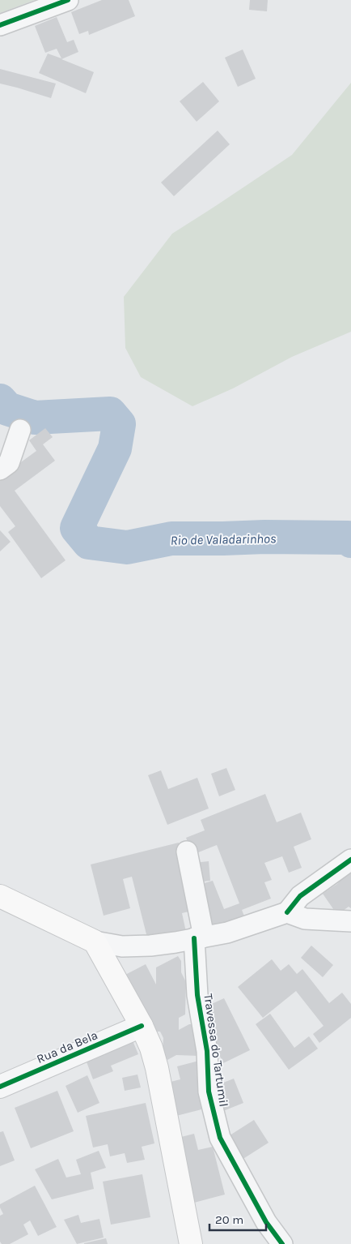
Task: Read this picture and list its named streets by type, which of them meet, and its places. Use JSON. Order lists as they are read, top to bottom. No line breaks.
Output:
{"streets":{"street":["Rua da Bela","Travessa do Tartumil"]},"water":["Rio de Valadarinhos"],"scale_bar":"20 m"}
